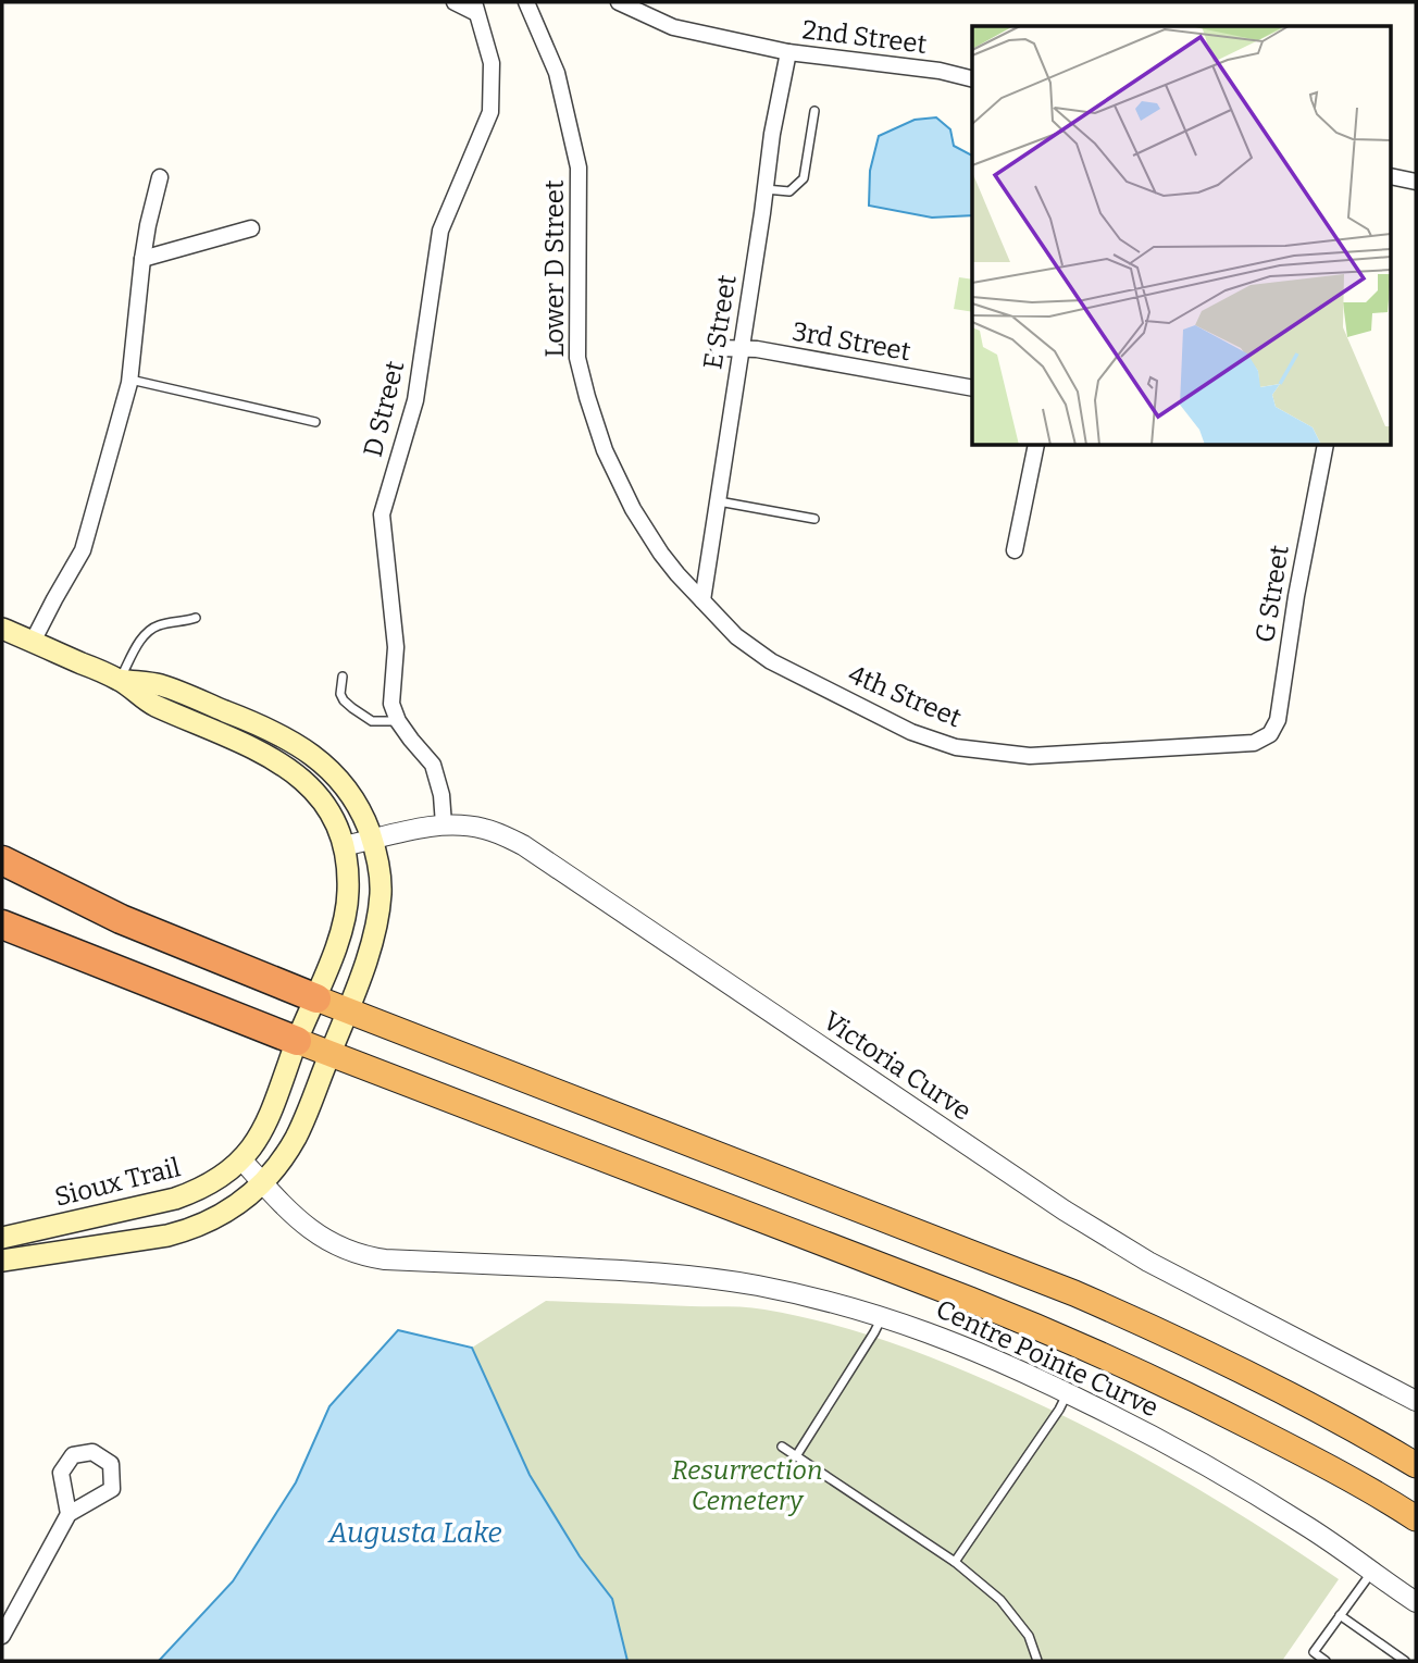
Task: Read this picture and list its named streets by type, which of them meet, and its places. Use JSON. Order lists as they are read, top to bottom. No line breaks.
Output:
{"streets":{"main road":["Sioux Trail"],"street":["2nd Street","Lower D Street","E Street","3rd Street","D Street","G Street","4th Street","Victoria Curve","Centre Pointe Curve"]},"crossings":[["2nd Street","E Street"],["Lower D Street","E Street"],["Lower D Street","4th Street"],["E Street","3rd Street"],["E Street","4th Street"],["D Street","Victoria Curve"],["G Street","4th Street"],["Victoria Curve","Sioux Trail"],["Sioux Trail","Centre Pointe Curve"]],"water":["Augusta Lake"],"parks":["Resurrection Cemetery"]}
